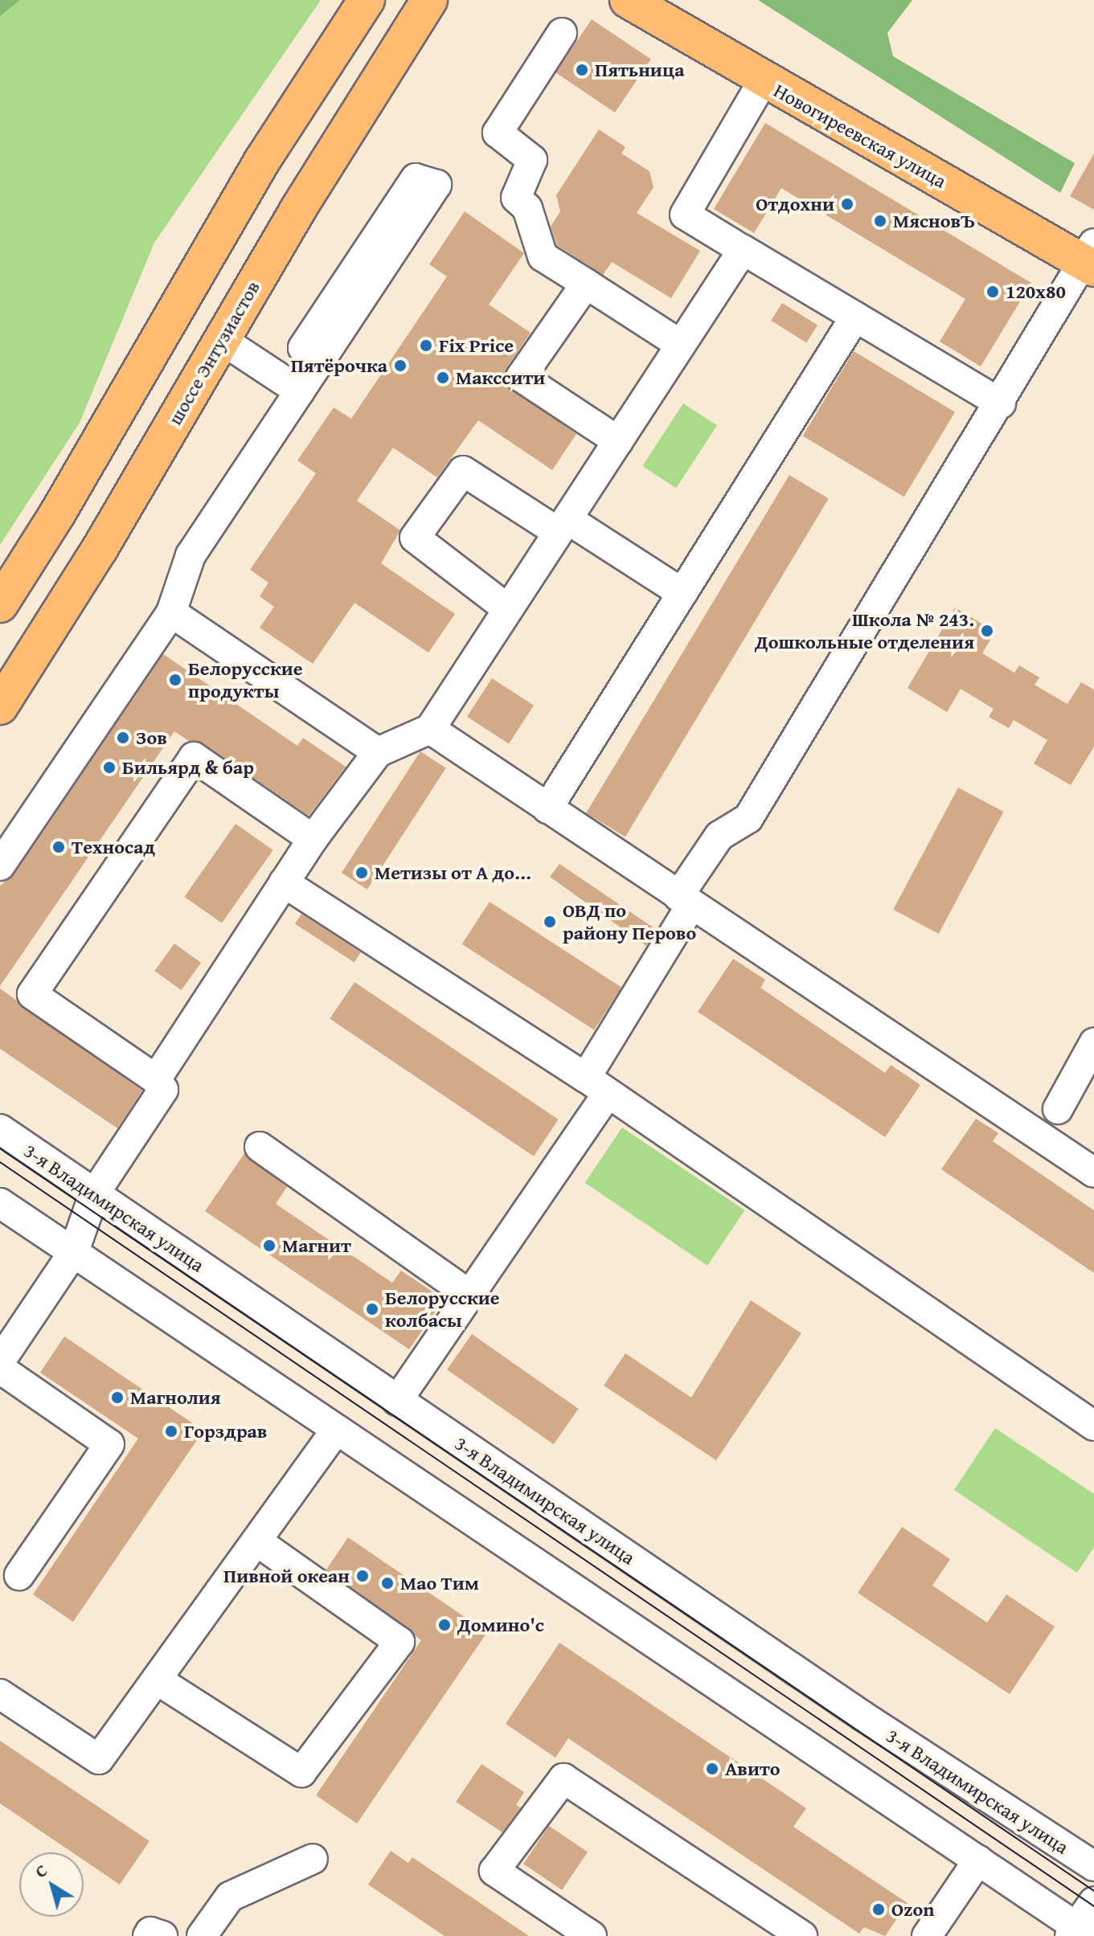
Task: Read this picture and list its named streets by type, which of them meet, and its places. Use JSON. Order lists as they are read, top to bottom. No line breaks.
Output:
{"streets":{"main road":["Новогиреевская улица","шоссе Энтузиастов"],"street":["3-я Владимирская улица"]},"places":["Пятьница","Отдохни","МясновЪ","120x80","Fix Price","Пятёрочка","Макссити","Школа № 243. Дошкольные отделения","Белорусские продукты","Зов","Бильярд & бар","Техносад","Метизы от А до…","ОВД по району Перово","Магнит","Белорусские колбасы","Магнолия","Горздрав","Пивной океан","Мао Тим","Домино'c","Авито","Ozon"],"north":"top left"}
